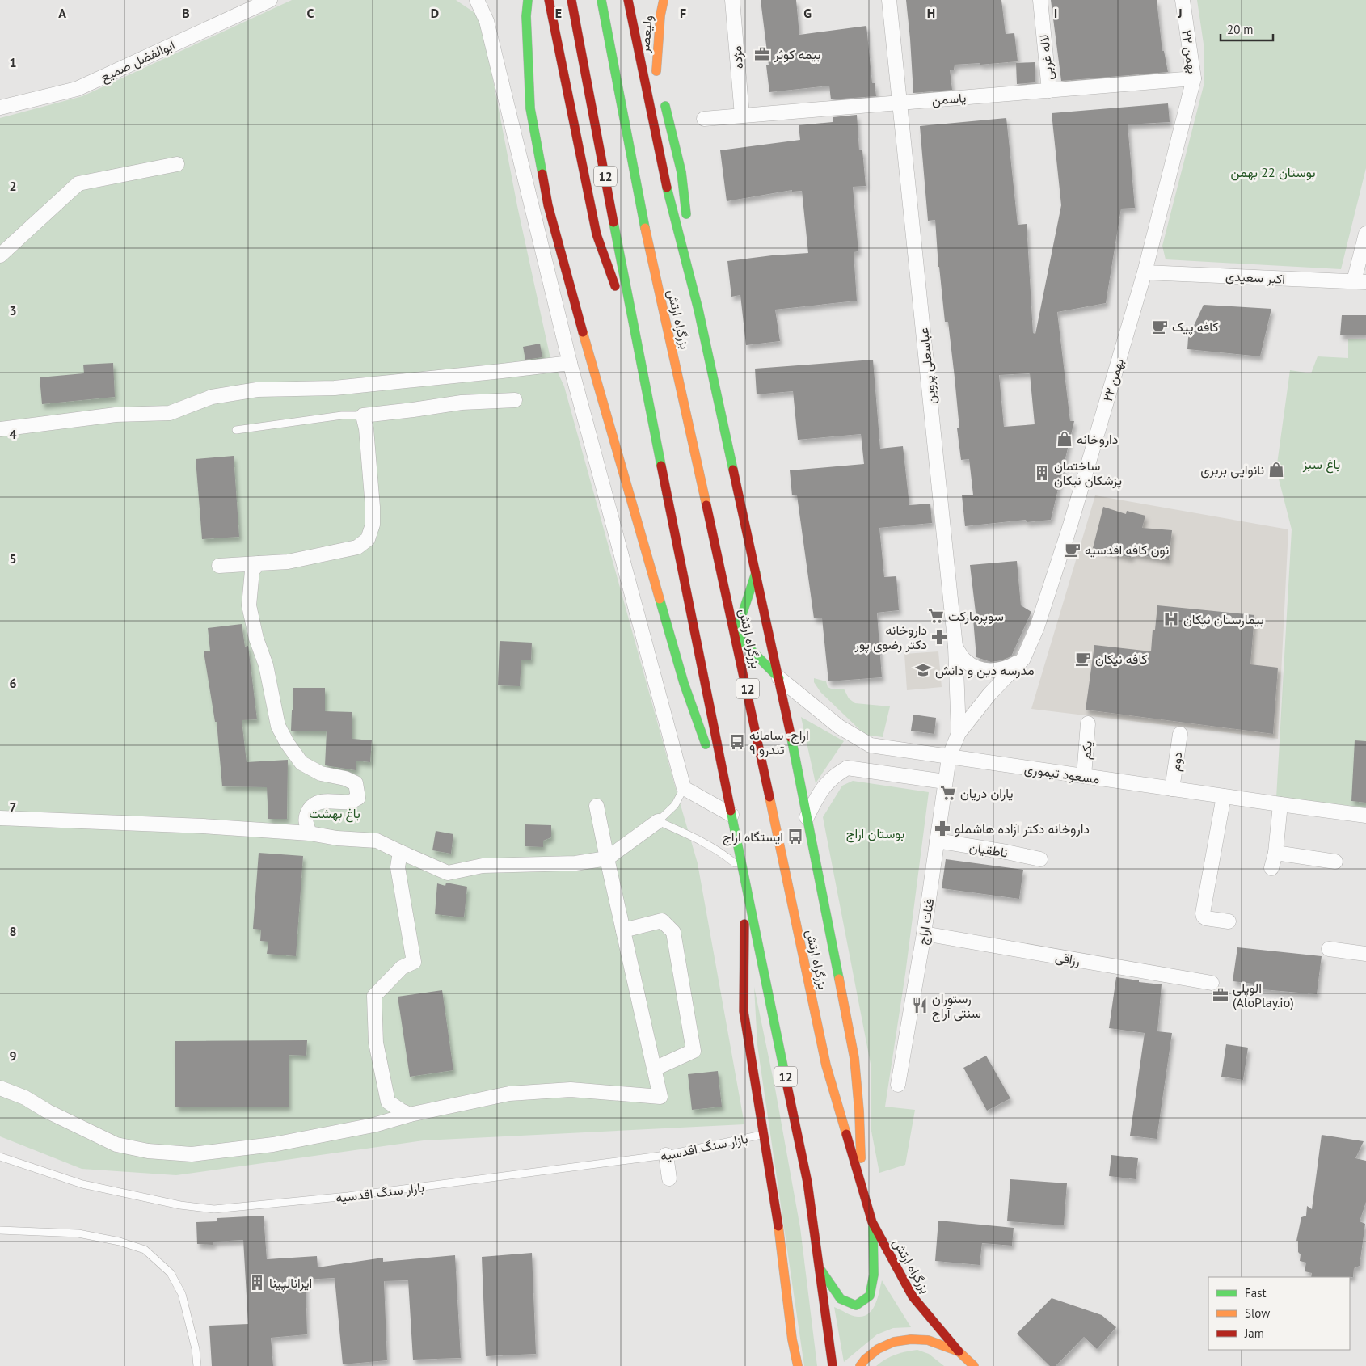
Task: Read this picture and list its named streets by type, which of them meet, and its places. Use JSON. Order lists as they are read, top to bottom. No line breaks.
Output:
{"streets":{"main road":["ولیعصر","12","بزرگراه ارتش"],"street":["۲۲ بهمن","مژده","لاله غربی","ابوالفضل صمیع","یاسمن","اکبر سعیدی","عباسعلی پروین","یکم","دوم","مسعود تیموری","ناطقیان","قنات اراج","رزاقی"],"lane":["بازار سنگ اقدسیه"]},"crossings":[["۲۲ بهمن","یاسمن"],["۲۲ بهمن","اکبر سعیدی"],["۲۲ بهمن","عباسعلی پروین"],["۲۲ بهمن","قنات اراج"],["مژده","یاسمن"],["لاله غربی","یاسمن"],["یاسمن","عباسعلی پروین"],["عباسعلی پروین","قنات اراج"],["یکم","مسعود تیموری"],["دوم","مسعود تیموری"],["مسعود تیموری","قنات اراج"],["ناطقیان","قنات اراج"],["قنات اراج","رزاقی"]],"parks":["بوستان 22 بهمن","باغ سبز","باغ بهشت","بوستان اراج"],"places":{"office":["بیمه کوثر","الوپلی (AloPlay.io)"],"cafe":["کافه پیک","نون کافه اقدسیه","کافه نیکان"],"shop":["داروخانه","نانوایی بربری"],"building":["ساختمان پزشکان نیکان","ایرانالپینا"],"supermarket":["سوپرمارکت","یاران دریان"],"hospital":["بیمارستان نیکان"],"pharmacy":["داروخانه دکتر رضوی پور","داروخانه دکتر آزاده هاشملو"],"school or university":["مدرسه دین و دانش"],"bus stop":["اراج- سامانه ۹ تندرو","ایستگاه اراج"],"restaurant":["رستوران سنتی آراج"]},"legend":["Fast","Slow","Jam"],"scale_bar":"20 m","grid":{"columns":["A","B","C","D","E","F","G","H","I","J"],"rows":["1","2","3","4","5","6","7","8","9"]}}
